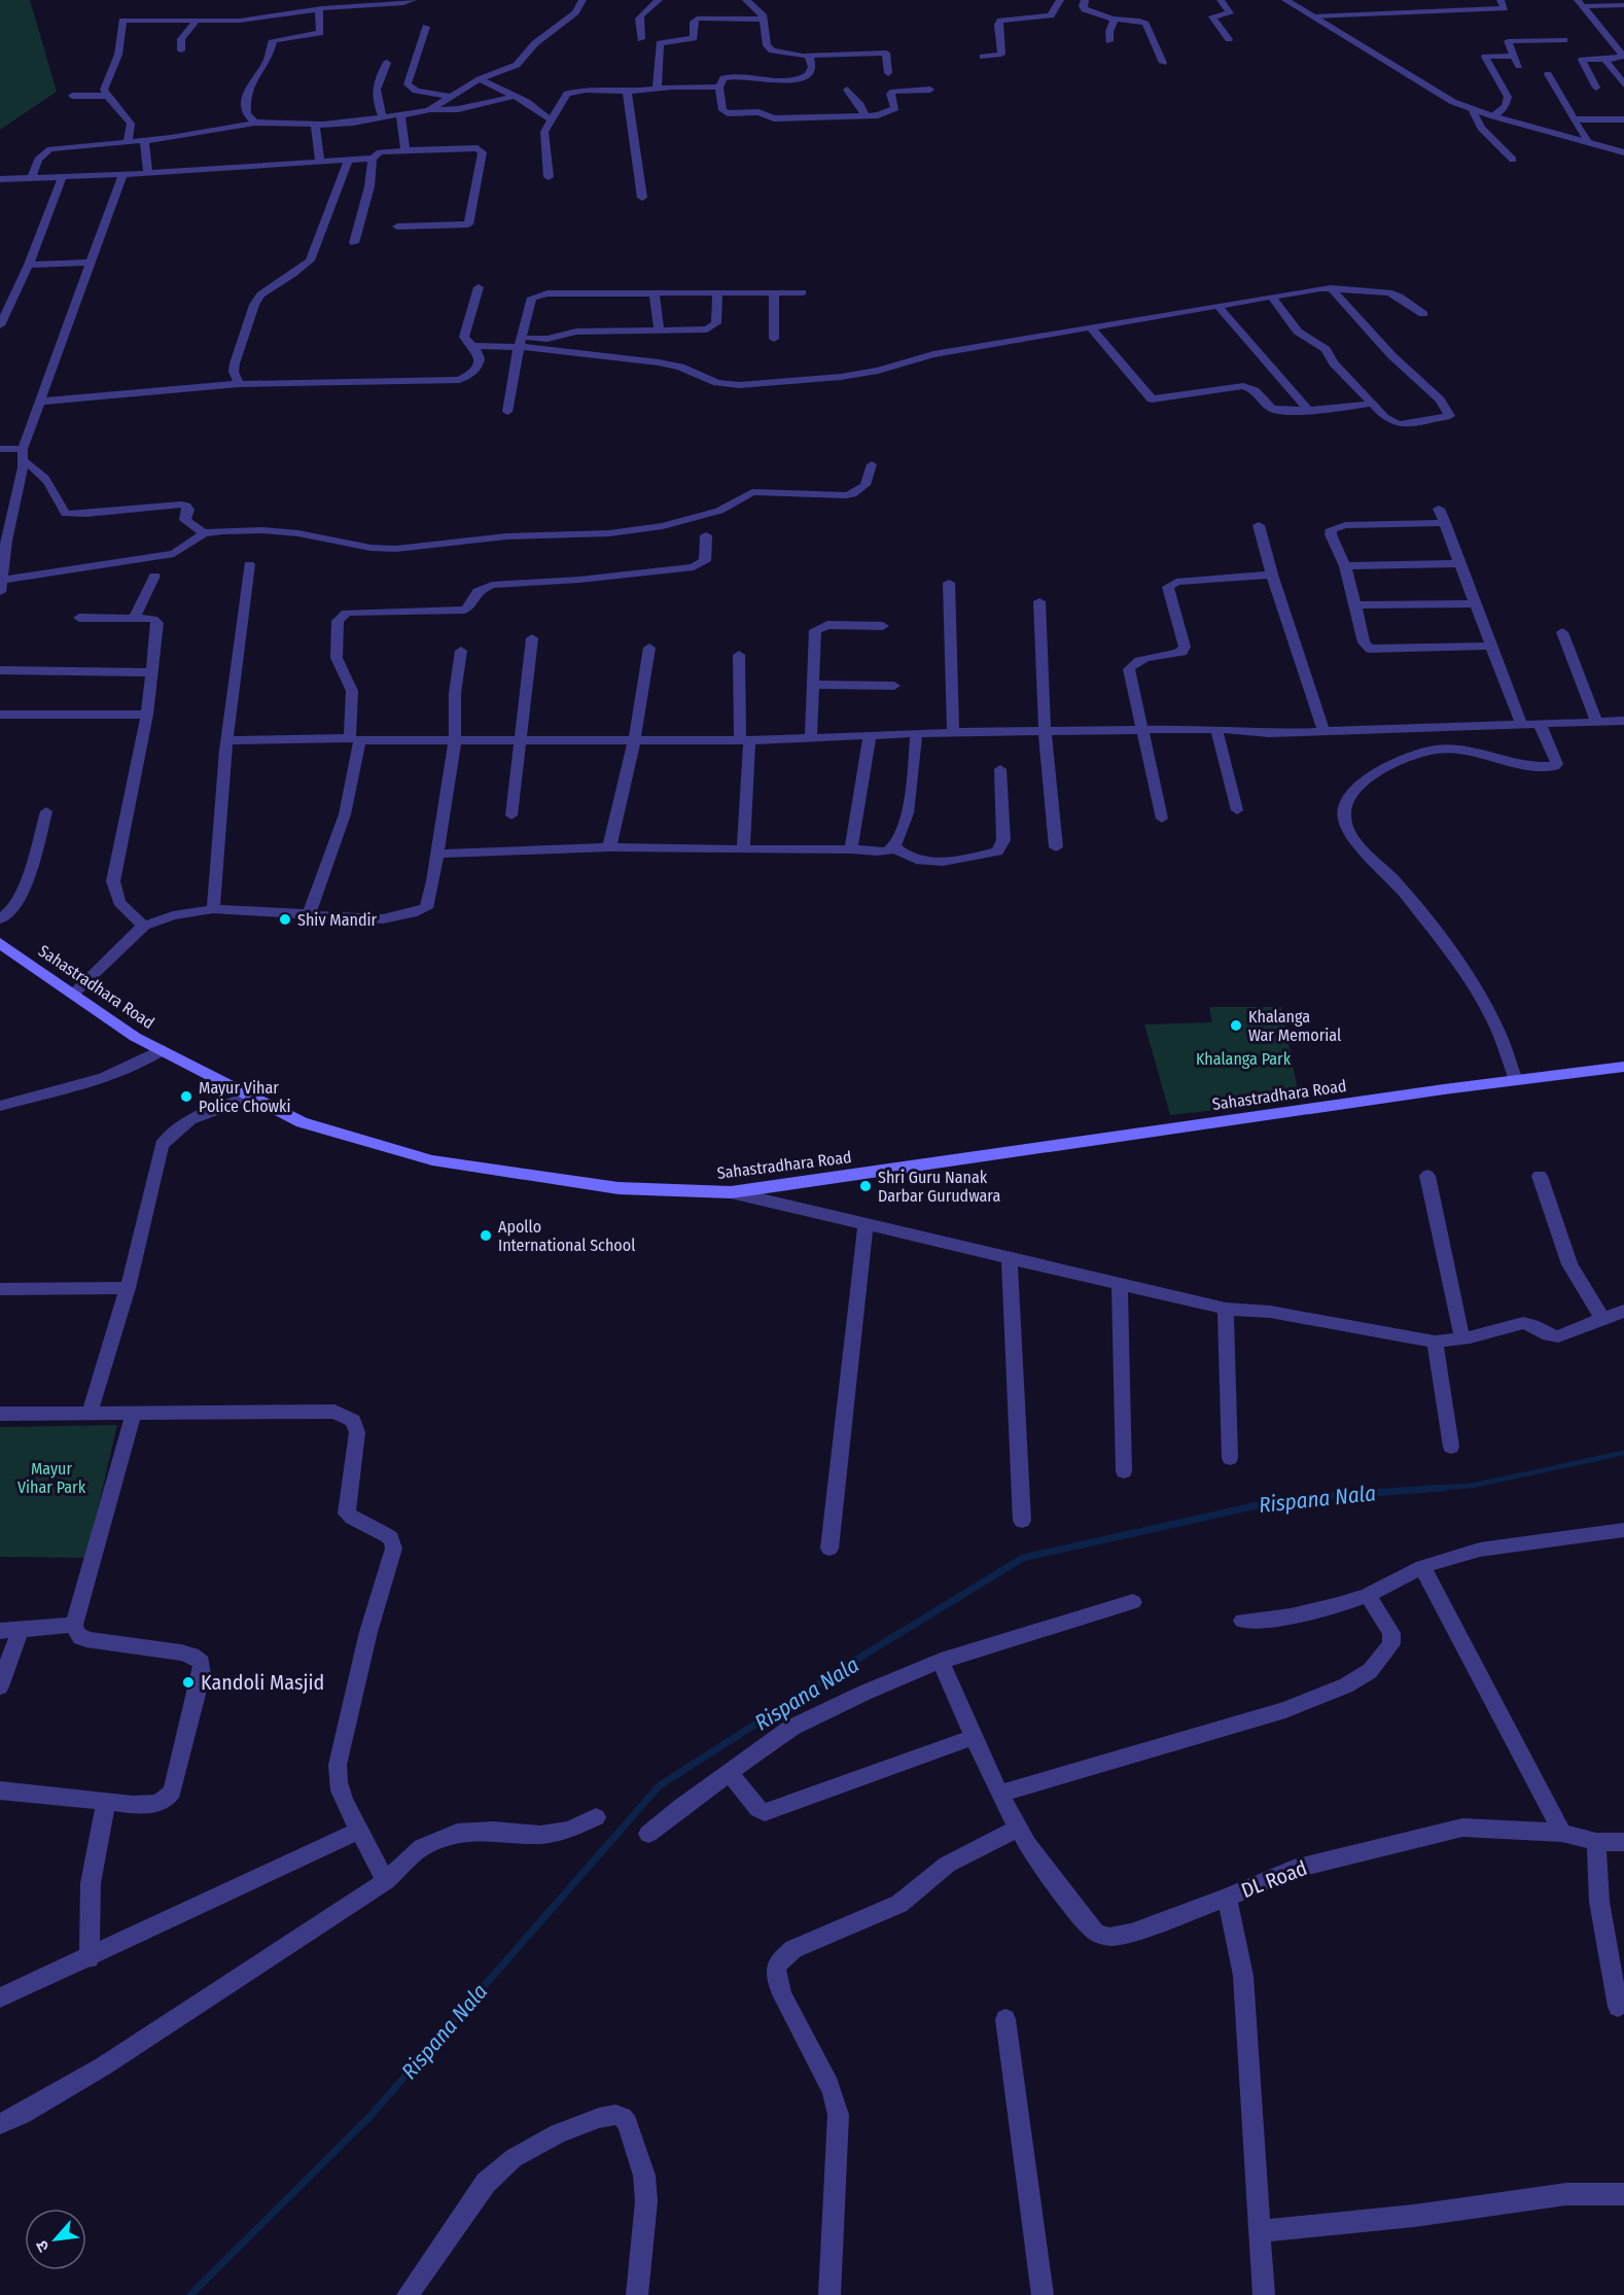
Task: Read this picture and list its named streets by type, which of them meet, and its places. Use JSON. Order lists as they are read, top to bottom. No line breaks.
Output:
{"streets":{"main road":["Sahastradhara Road"],"street":["DL Road"]},"water":["Rispana Nala"],"parks":["Khalanga Park","Mayur Vihar Park"],"places":["Shiv Mandir","Khalanga War Memorial","Mayur Vihar Police Chowki","Shri Guru Nanak Darbar Gurudwara","Apollo International School","Kandoli Masjid"],"north":"bottom left"}
